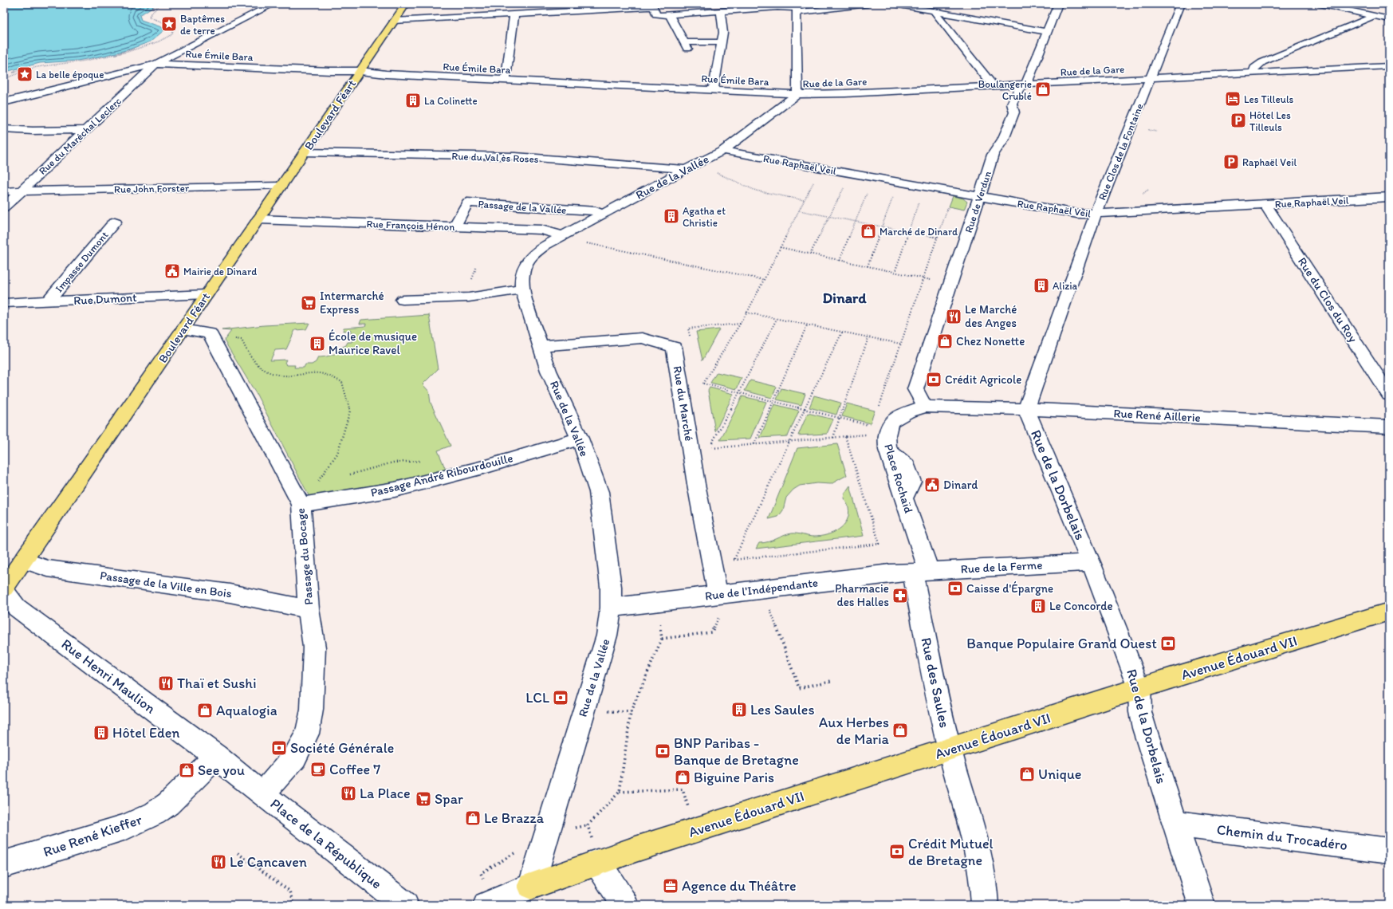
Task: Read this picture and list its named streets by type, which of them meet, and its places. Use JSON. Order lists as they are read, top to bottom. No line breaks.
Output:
{"streets":{"main road":["Boulevard Féart","Avenue Édouard VII"],"street":["Rue Émile Bara","Rue de la Gare","Rue du Maréchal Leclerc","Rue Clos de la Fontaine","Rue du Val ès Roses","Rue Raphaël Veil","Rue de la Vallée","Rue John Forster","Rue de Verdun","Passage de la Vallée","Rue François Hénon","Impasse Dumont","Rue Dumont","Rue du Clos du Roy","Rue du Marché","Rue René Aillerie","Passage André Ribourdouille","Place Rochaïd","Rue de la Dorbelais","Passage du Bocage","Rue de la Ferme","Passage de la Ville en Bois","Rue de l'Indépendante","Rue Henri Maulion","Rue des Saules","Rue René Kieffer","Chemin du Trocadéro","Place de la République"]},"crossings":[["Rue Émile Bara","Rue de la Gare"],["Rue Émile Bara","Boulevard Féart"],["Rue Émile Bara","Rue du Maréchal Leclerc"],["Rue Émile Bara","Rue de la Vallée"],["Rue de la Gare","Rue Clos de la Fontaine"],["Rue de la Gare","Rue de la Vallée"],["Rue de la Gare","Rue de Verdun"],["Boulevard Féart","Rue du Val ès Roses"],["Boulevard Féart","Rue John Forster"],["Boulevard Féart","Rue François Hénon"],["Boulevard Féart","Rue Dumont"],["Boulevard Féart","Passage de la Ville en Bois"],["Rue du Maréchal Leclerc","Rue John Forster"],["Rue Clos de la Fontaine","Rue Raphaël Veil"],["Rue Clos de la Fontaine","Rue René Aillerie"],["Rue Clos de la Fontaine","Rue de la Dorbelais"],["Rue du Val ès Roses","Rue de la Vallée"],["Rue Raphaël Veil","Rue de la Vallée"],["Rue Raphaël Veil","Rue de Verdun"],["Rue Raphaël Veil","Rue du Clos du Roy"],["Rue de la Vallée","Passage de la Vallée"],["Rue de la Vallée","Rue François Hénon"],["Rue de la Vallée","Rue du Marché"],["Rue de la Vallée","Passage André Ribourdouille"],["Rue de la Vallée","Rue de l'Indépendante"],["Rue de Verdun","Rue René Aillerie"],["Rue de Verdun","Place Rochaïd"],["Passage de la Vallée","Rue François Hénon"],["Impasse Dumont","Rue Dumont"],["Rue du Marché","Rue de l'Indépendante"],["Rue René Aillerie","Place Rochaïd"],["Rue René Aillerie","Rue de la Dorbelais"],["Passage André Ribourdouille","Passage du Bocage"],["Place Rochaïd","Rue de la Ferme"],["Place Rochaïd","Rue de l'Indépendante"],["Place Rochaïd","Rue des Saules"],["Rue de la Dorbelais","Rue de la Ferme"],["Rue de la Dorbelais","Avenue Édouard VII"],["Rue de la Dorbelais","Chemin du Trocadéro"],["Passage du Bocage","Passage de la Ville en Bois"],["Passage du Bocage","Rue Henri Maulion"],["Passage du Bocage","Place de la République"],["Rue de la Ferme","Rue de l'Indépendante"],["Rue de la Ferme","Rue des Saules"],["Rue de l'Indépendante","Rue des Saules"],["Avenue Édouard VII","Rue des Saules"],["Rue Henri Maulion","Rue René Kieffer"],["Rue Henri Maulion","Place de la République"]],"districts":["Dinard"],"places":{"place":["Baptêmes de terre","La belle époque"],"shop":["Boulangerie Crublé","Marché de Dinard","Chez Nonette","Aqualogia","Aux Herbes de Maria","See you","Unique","Biguine Paris","Le Brazza"],"hotel":["Les Tilleuls"],"building":["La Colinette","Agatha et Christie","Alizia","École de musique Maurice Ravel","Le Concorde","Les Saules","Hôtel Eden"],"parking":["Hôtel Les Tilleuls","Raphaël Veil"],"public building":["Mairie de Dinard","Dinard"],"supermarket":["Intermarché Express","Spar"],"restaurant":["Le Marché des Anges","Thaï et Sushi","La Place","Le Cancaven"],"bank":["Crédit Agricole","Caisse d'Épargne","Banque Populaire Grand Ouest","LCL","Société Générale","BNP Paribas - Banque de Bretagne","Crédit Mutuel de Bretagne"],"pharmacy":["Pharmacie des Halles"],"cafe":["Coffee 7"],"office":["Agence du Théâtre"]}}
